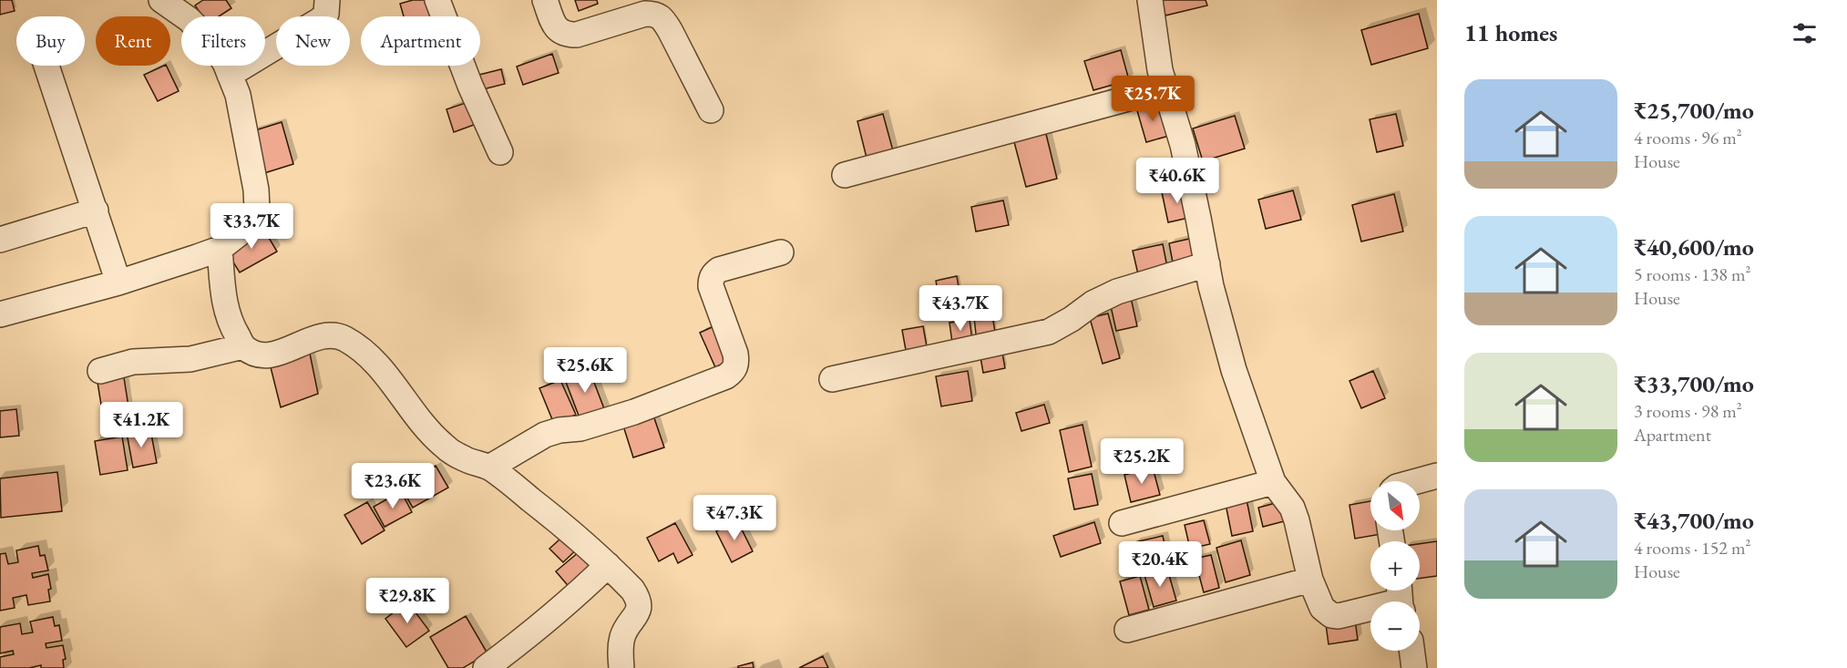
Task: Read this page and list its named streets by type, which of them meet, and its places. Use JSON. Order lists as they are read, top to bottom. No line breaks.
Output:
{"north":"bottom right","page":{"heading":"11 homes","chip":["Buy","Rent","Filters","New","Apartment"],"list":[{"name":"₹25,700/mo","note":"4 rooms · 96 m² · House"},{"name":"₹40,600/mo","note":"5 rooms · 138 m² · House"},{"name":"₹33,700/mo","note":"3 rooms · 98 m² · Apartment"},{"name":"₹43,700/mo","note":"4 rooms · 152 m² · House"}],"price":["₹25.7K","₹40.6K","₹33.7K","₹43.7K","₹25.6K","₹41.2K","₹25.2K","₹23.6K","₹47.3K","₹20.4K","₹29.8K"],"map_buttons":["+","−"]}}
